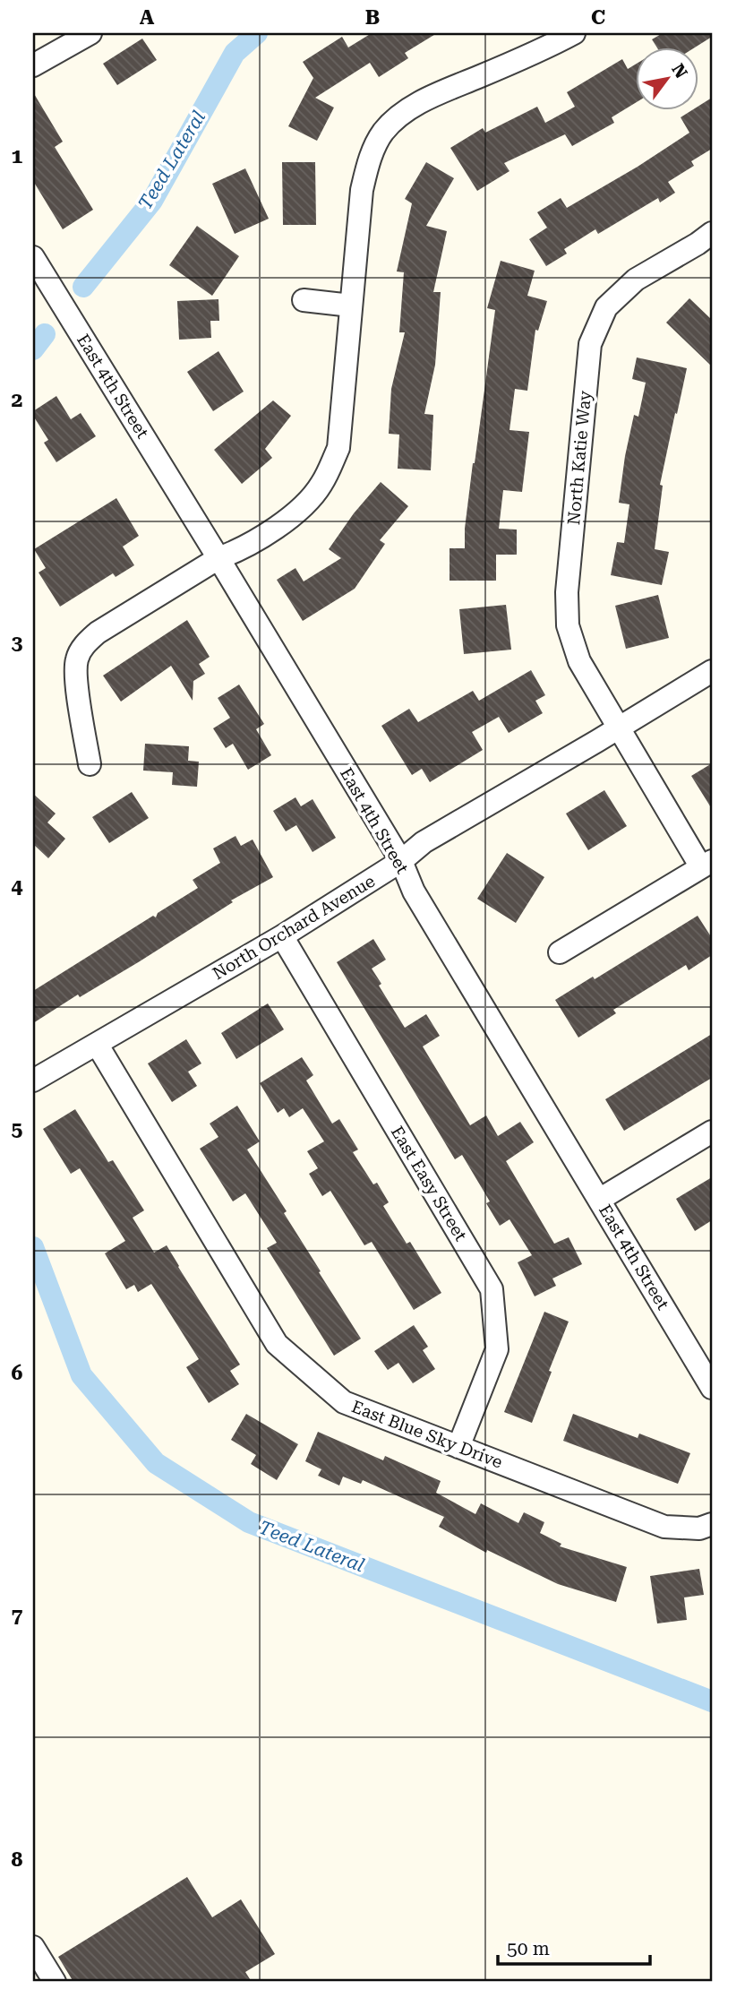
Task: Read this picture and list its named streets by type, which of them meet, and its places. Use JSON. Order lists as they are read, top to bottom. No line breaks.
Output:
{"streets":{"street":["East 4th Street","North Katie Way","North Orchard Avenue","East Easy Street","East Blue Sky Drive"]},"crossings":[["East 4th Street","North Orchard Avenue"],["North Katie Way","North Orchard Avenue"],["North Orchard Avenue","East Easy Street"],["North Orchard Avenue","East Blue Sky Drive"],["East Easy Street","East Blue Sky Drive"]],"water":["Teed Lateral"],"scale_bar":"50 m","north":"top right","grid":{"columns":["A","B","C"],"rows":["1","2","3","4","5","6","7","8"]}}
